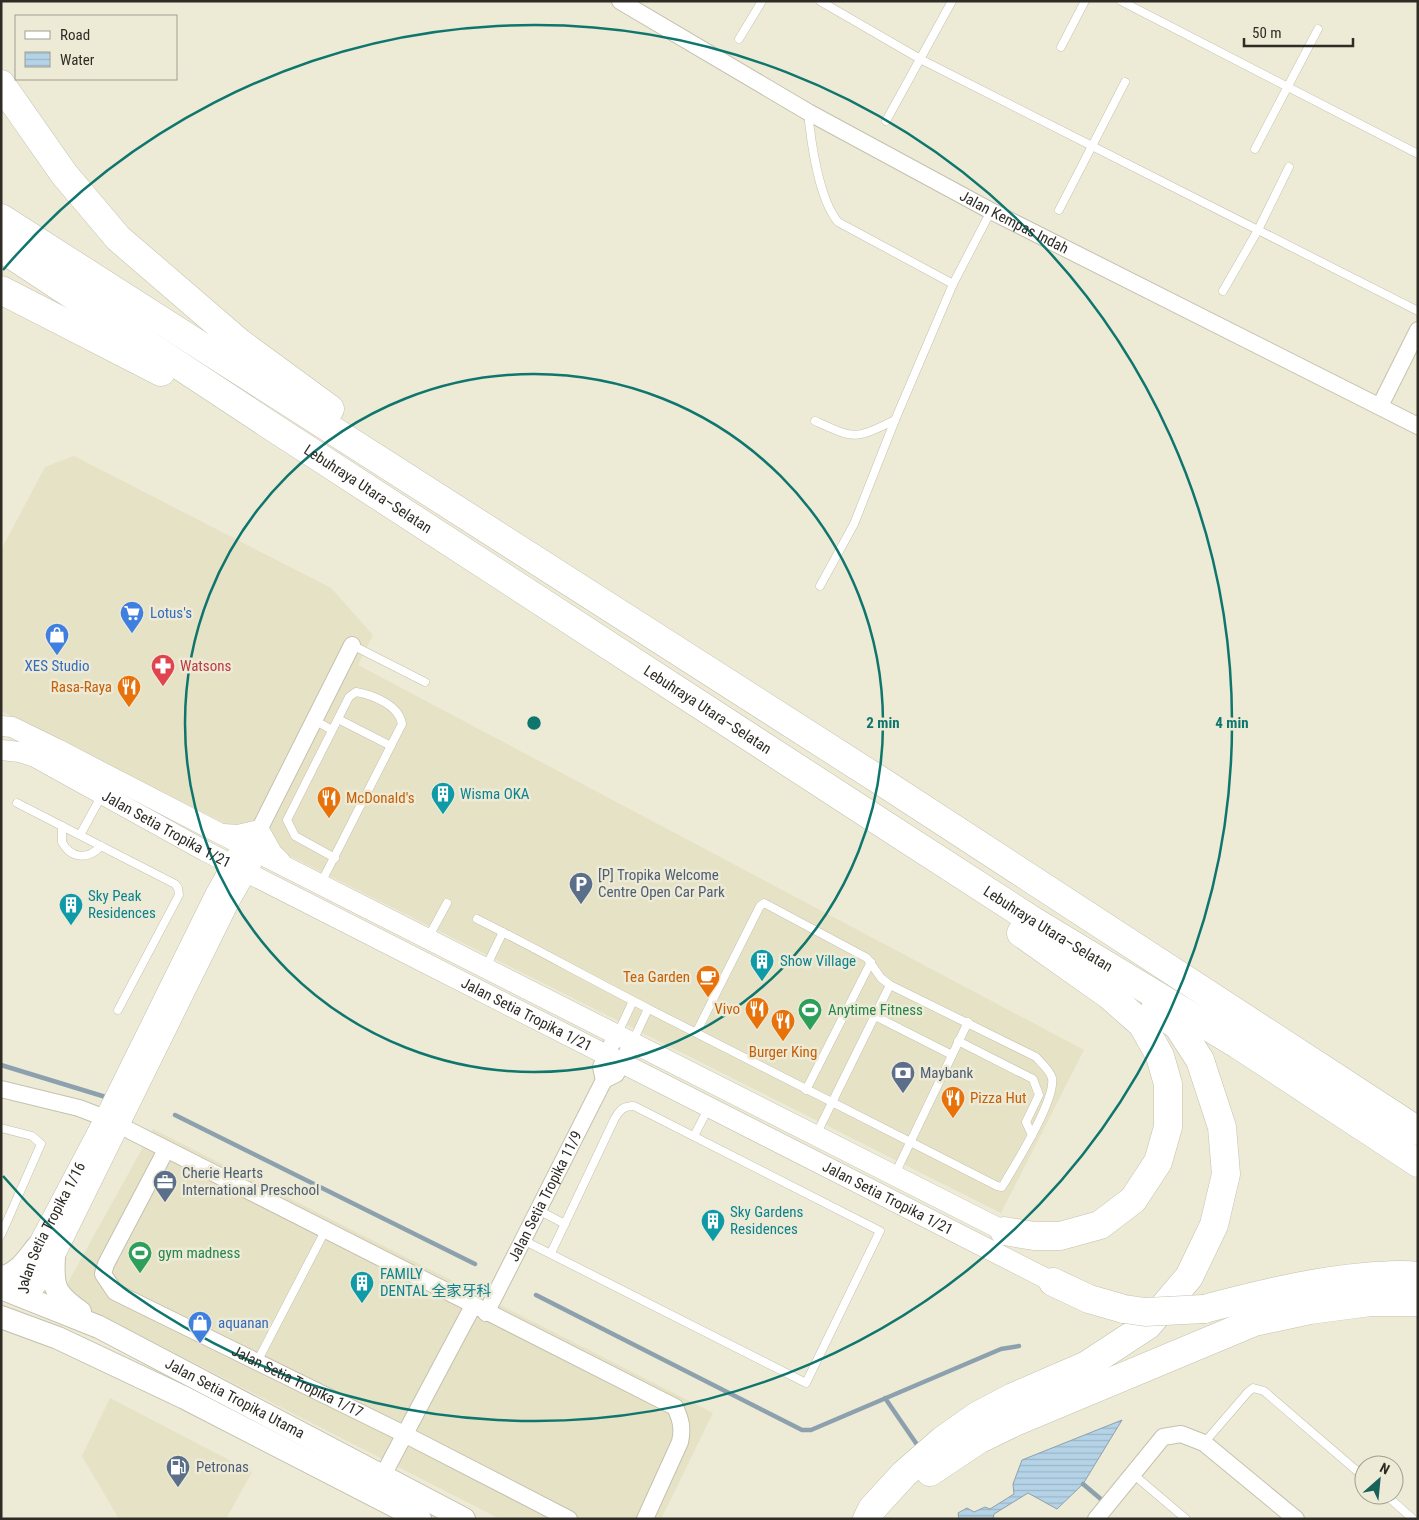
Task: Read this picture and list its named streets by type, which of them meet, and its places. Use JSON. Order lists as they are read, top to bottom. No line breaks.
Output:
{"streets":{"highway":["Lebuhraya Utara–Selatan"],"main road":["Jalan Setia Tropika Utama"],"street":["Jalan Kempas Indah","Jalan Setia Tropika 1/21","Jalan Setia Tropika 11/9","Jalan Setia Tropika 1/16","Jalan Setia Tropika 1/17"]},"crossings":[["Jalan Setia Tropika 1/21","Jalan Setia Tropika 11/9"],["Jalan Setia Tropika 1/21","Jalan Setia Tropika 1/16"],["Jalan Setia Tropika 11/9","Jalan Setia Tropika 1/17"],["Jalan Setia Tropika 11/9","Jalan Setia Tropika Utama"],["Jalan Setia Tropika 1/16","Jalan Setia Tropika Utama"]],"places":{"supermarket":["Lotus's"],"shop":["XES Studio","aquanan"],"pharmacy":["Watsons"],"restaurant":["Rasa-Raya","McDonald's","Vivo","Burger King","Pizza Hut"],"building":["Wisma OKA","Sky Peak Residences","Show Village","Sky Gardens Residences","FAMILY DENTAL 全家牙科"],"parking":["[P] Tropika Welcome Centre Open Car Park"],"cafe":["Tea Garden"],"sports":["Anytime Fitness","gym madness"],"bank":["Maybank"],"office":["Cherie Hearts International Preschool"],"fuel station":["Petronas"]},"legend":["Road","Water"],"scale_bar":"50 m","north":"top right","rings":["2 min","4 min"]}
